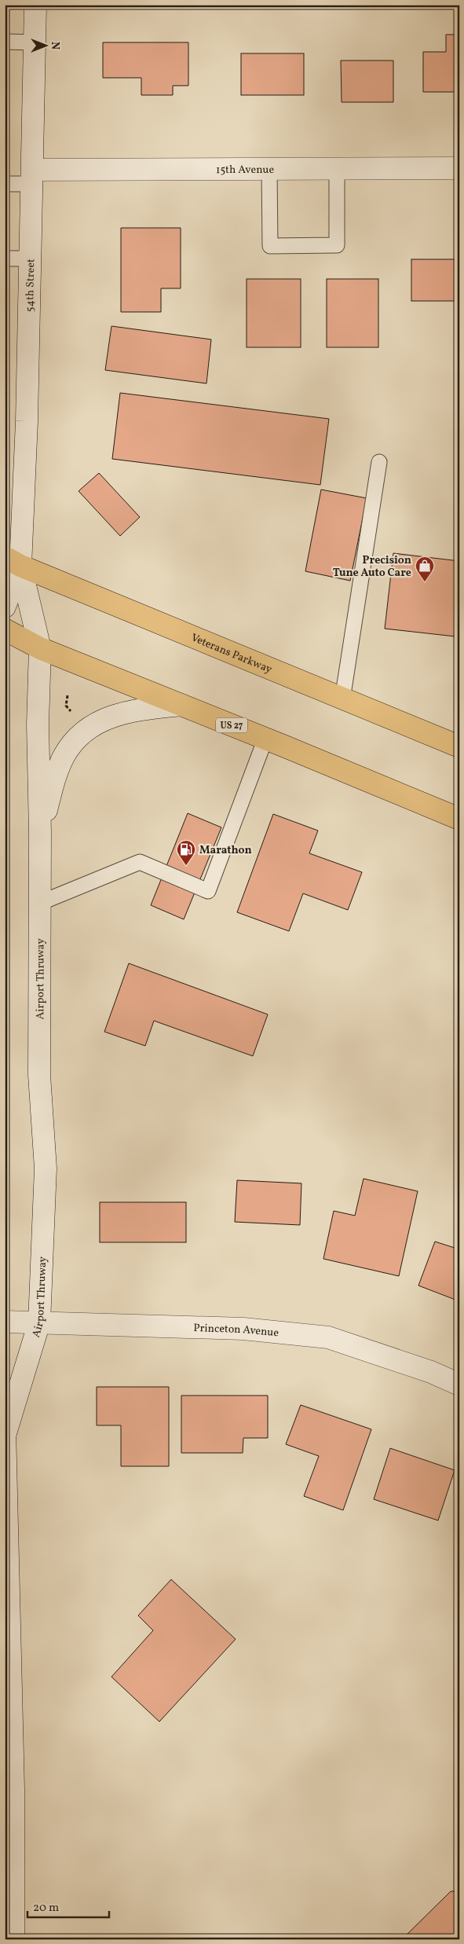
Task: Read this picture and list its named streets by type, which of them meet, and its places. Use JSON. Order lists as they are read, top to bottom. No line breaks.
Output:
{"streets":{"main road":["15th Avenue","54th Street","Veterans Parkway","US 27","Airport Thruway","Princeton Avenue"]},"crossings":[["15th Avenue","54th Street"],["54th Street","Veterans Parkway"],["54th Street","Airport Thruway"],["Veterans Parkway","Airport Thruway"],["US 27","Airport Thruway"],["Airport Thruway","Princeton Avenue"]],"places":{"shop":["Precision Tune Auto Care"],"fuel station":["Marathon"]},"scale_bar":"20 m","north":"right"}
